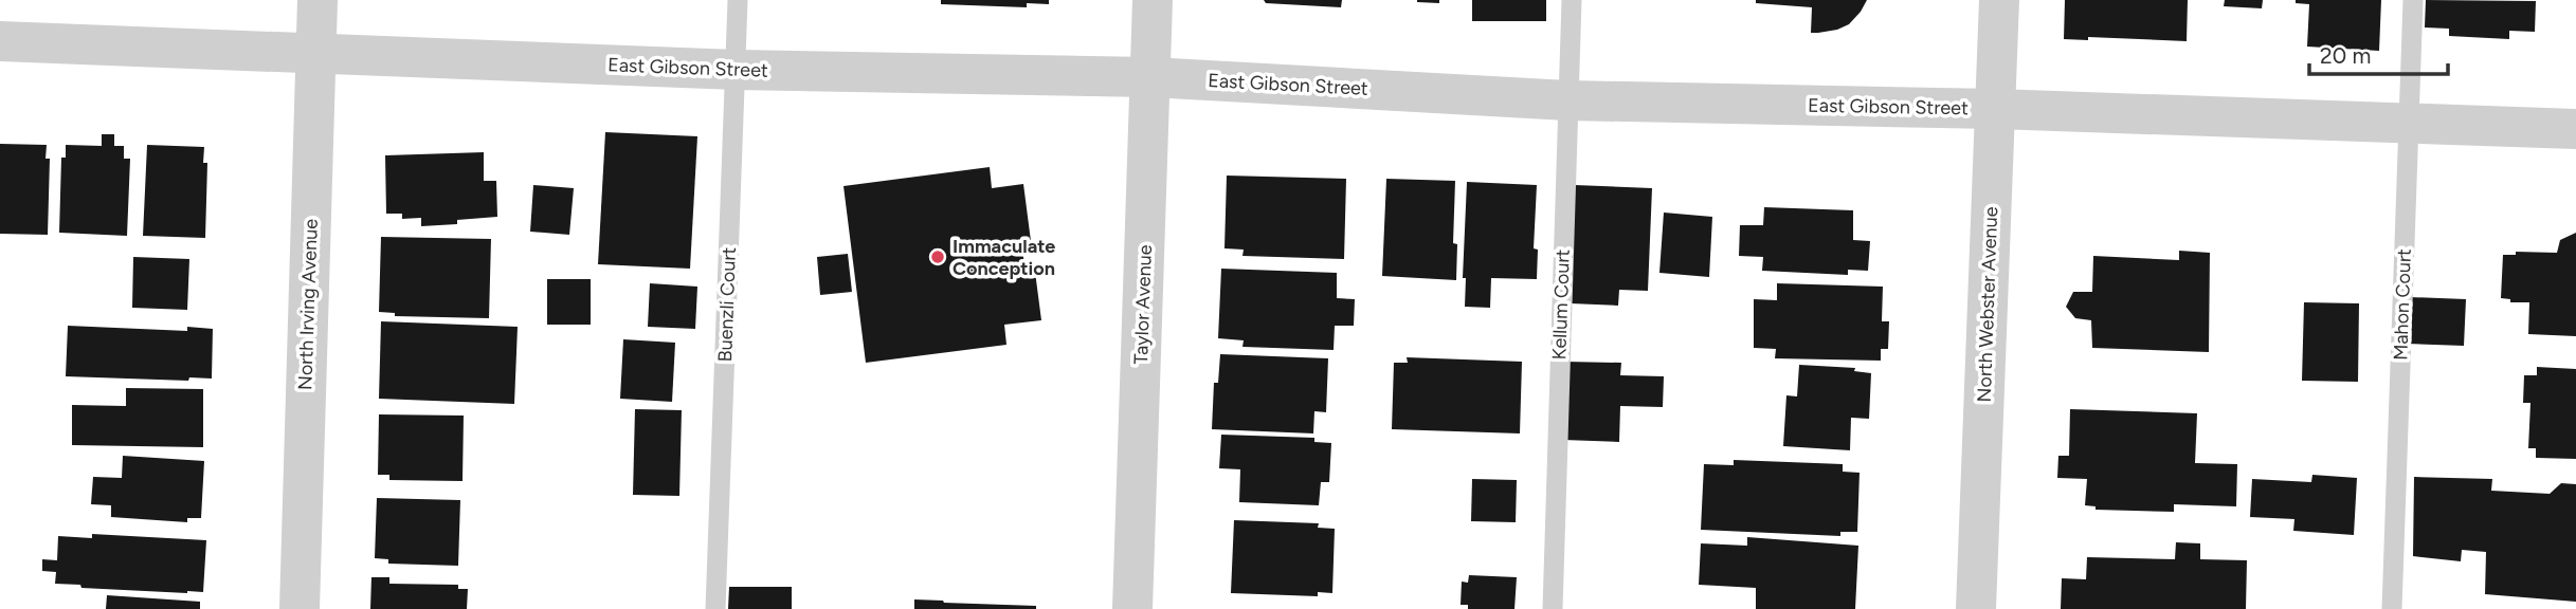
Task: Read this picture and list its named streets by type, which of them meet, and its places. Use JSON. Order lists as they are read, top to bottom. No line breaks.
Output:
{"streets":{"street":["East Gibson Street","North Irving Avenue","Taylor Avenue","North Webster Avenue"],"lane":["Buenzli Court","Kellum Court","Mahon Court"]},"crossings":[["East Gibson Street","North Irving Avenue"],["East Gibson Street","Buenzli Court"],["East Gibson Street","Taylor Avenue"],["East Gibson Street","Kellum Court"],["East Gibson Street","North Webster Avenue"],["East Gibson Street","Mahon Court"]],"places":["Immaculate Conception"],"scale_bar":"20 m"}
